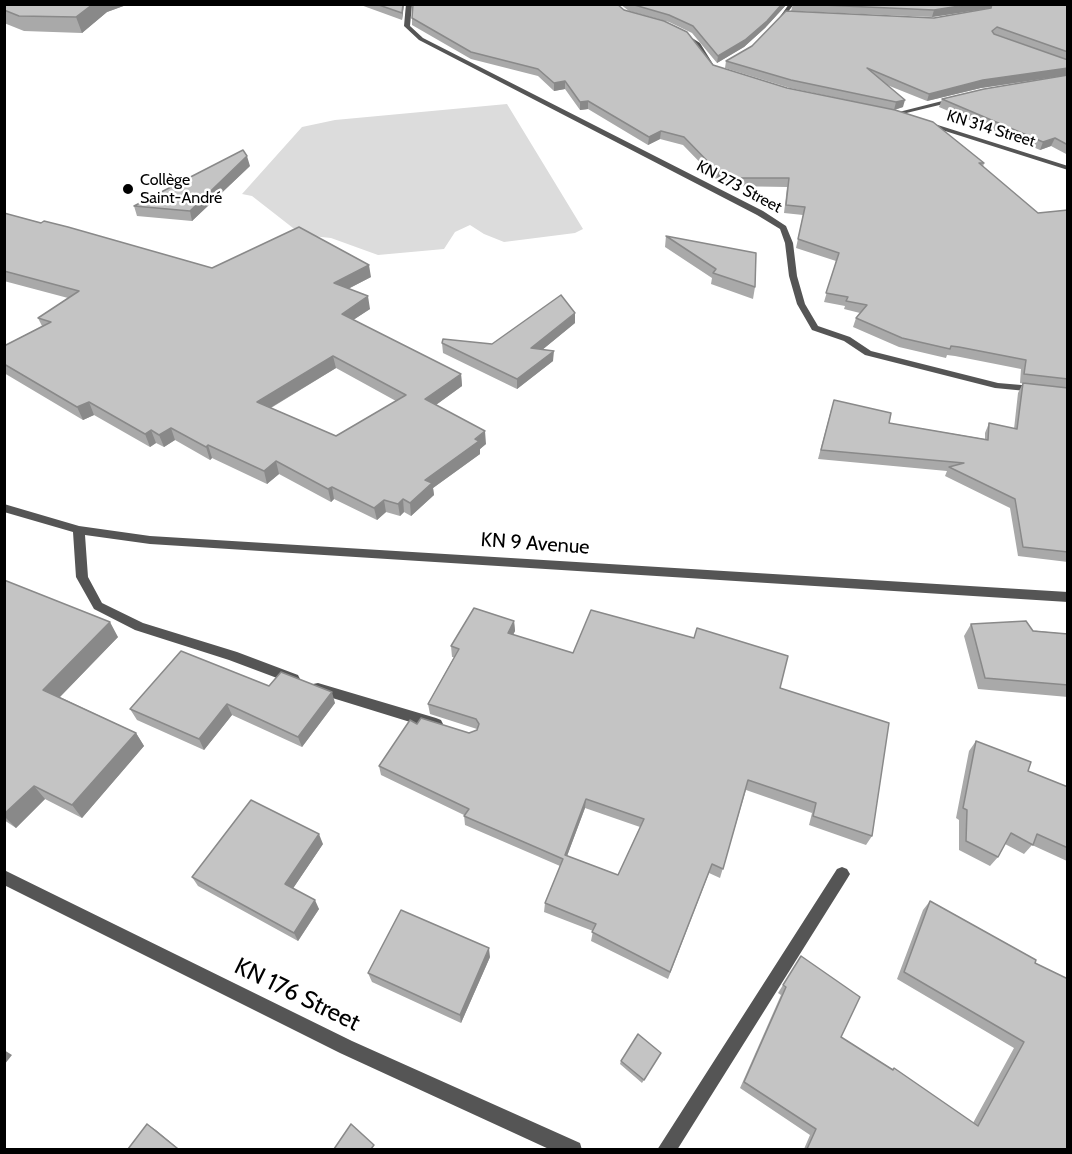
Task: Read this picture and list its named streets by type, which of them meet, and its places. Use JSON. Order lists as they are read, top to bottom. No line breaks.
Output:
{"streets":{"street":["KN 314 Street","KN 273 Street","KN 9 Avenue","KN 176 Street"]},"places":["Collège Saint-André"]}
